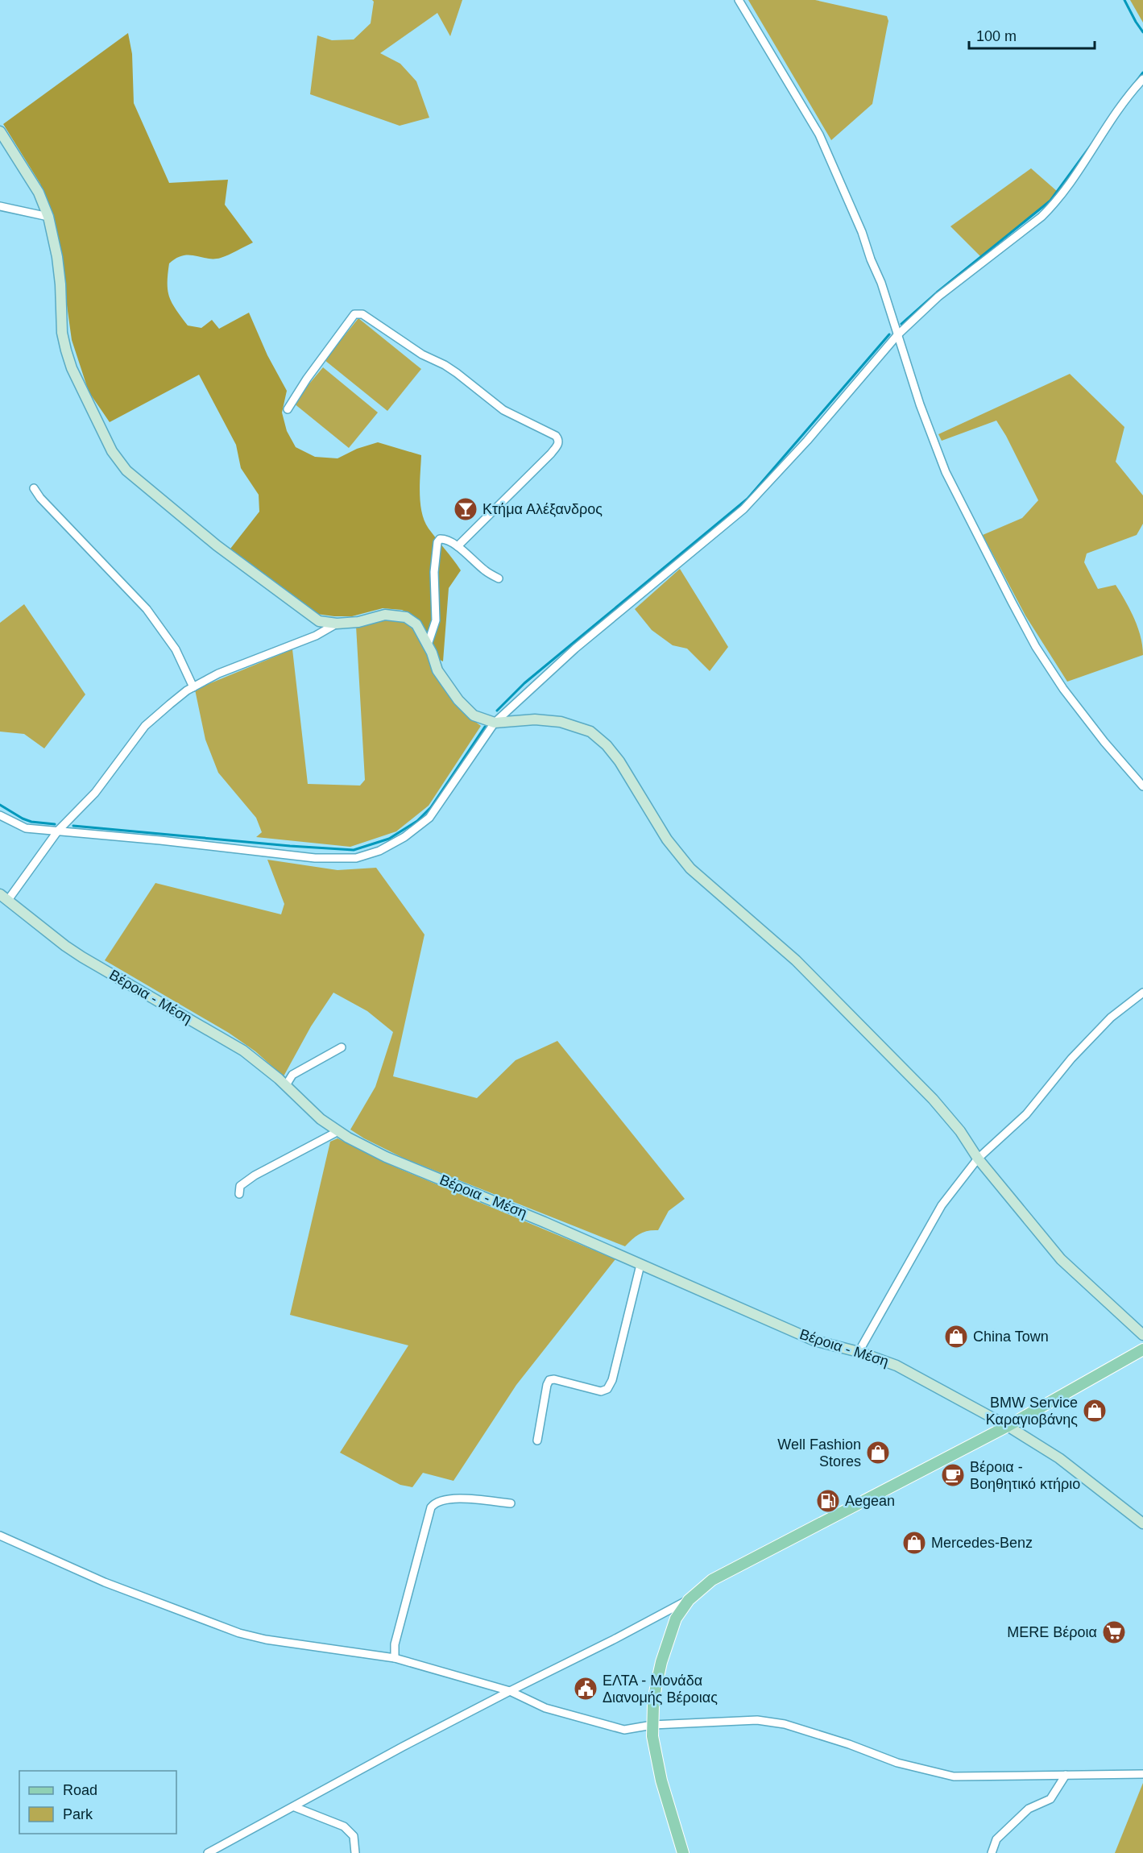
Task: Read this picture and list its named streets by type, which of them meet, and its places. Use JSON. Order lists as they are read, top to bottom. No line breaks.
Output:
{"streets":{"street":["Βέροια - Μέση"]},"places":{"bar":["Κτήμα Αλέξανδρος"],"shop":["China Town","BMW Service Καραγιοβάνης","Well Fashion Stores","Mercedes-Benz"],"cafe":["Βέροια - Βοηθητικό κτήριο"],"fuel station":["Aegean"],"supermarket":["MERE Βέροια"],"public building":["ΕΛΤΑ - Μονάδα Διανομής Βέροιας"]},"legend":["Road","Park"],"scale_bar":"100 m"}
